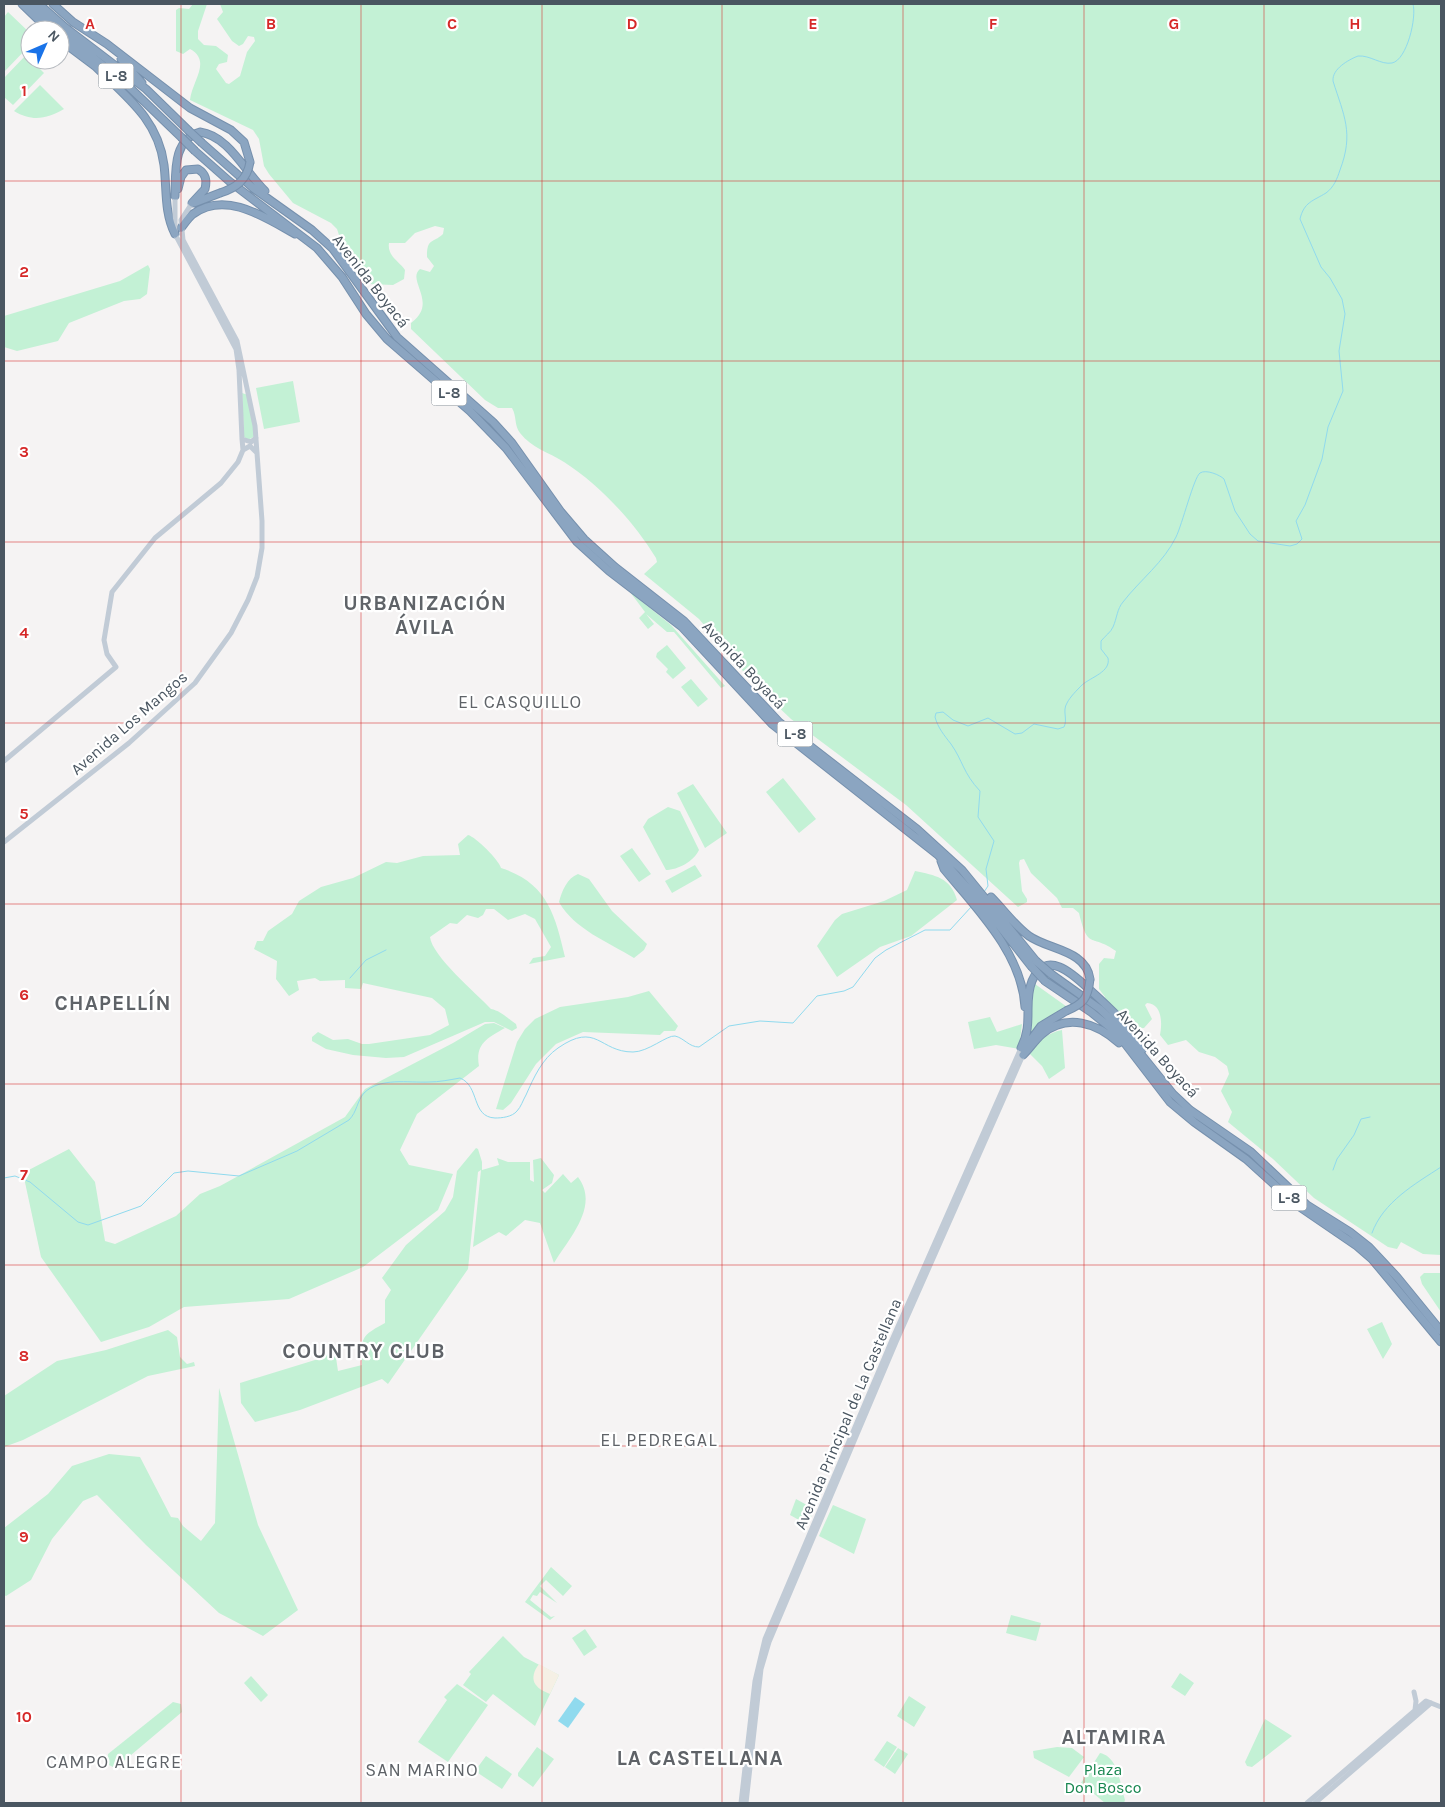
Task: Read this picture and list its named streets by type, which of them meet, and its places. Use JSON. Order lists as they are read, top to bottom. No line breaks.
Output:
{"streets":{"highway":["L-8","Avenida Boyacá"],"street":["Avenida Los Mangos","Avenida Principal de La Castellana"]},"districts":["URBANIZACIÓN ÁVILA","EL CASQUILLO","CHAPELLÍN","COUNTRY CLUB","EL PEDREGAL","ALTAMIRA","LA CASTELLANA","CAMPO ALEGRE","SAN MARINO"],"parks":["Plaza Don Bosco"],"north":"top right","grid":{"columns":["A","B","C","D","E","F","G","H"],"rows":["1","2","3","4","5","6","7","8","9","10"]}}
